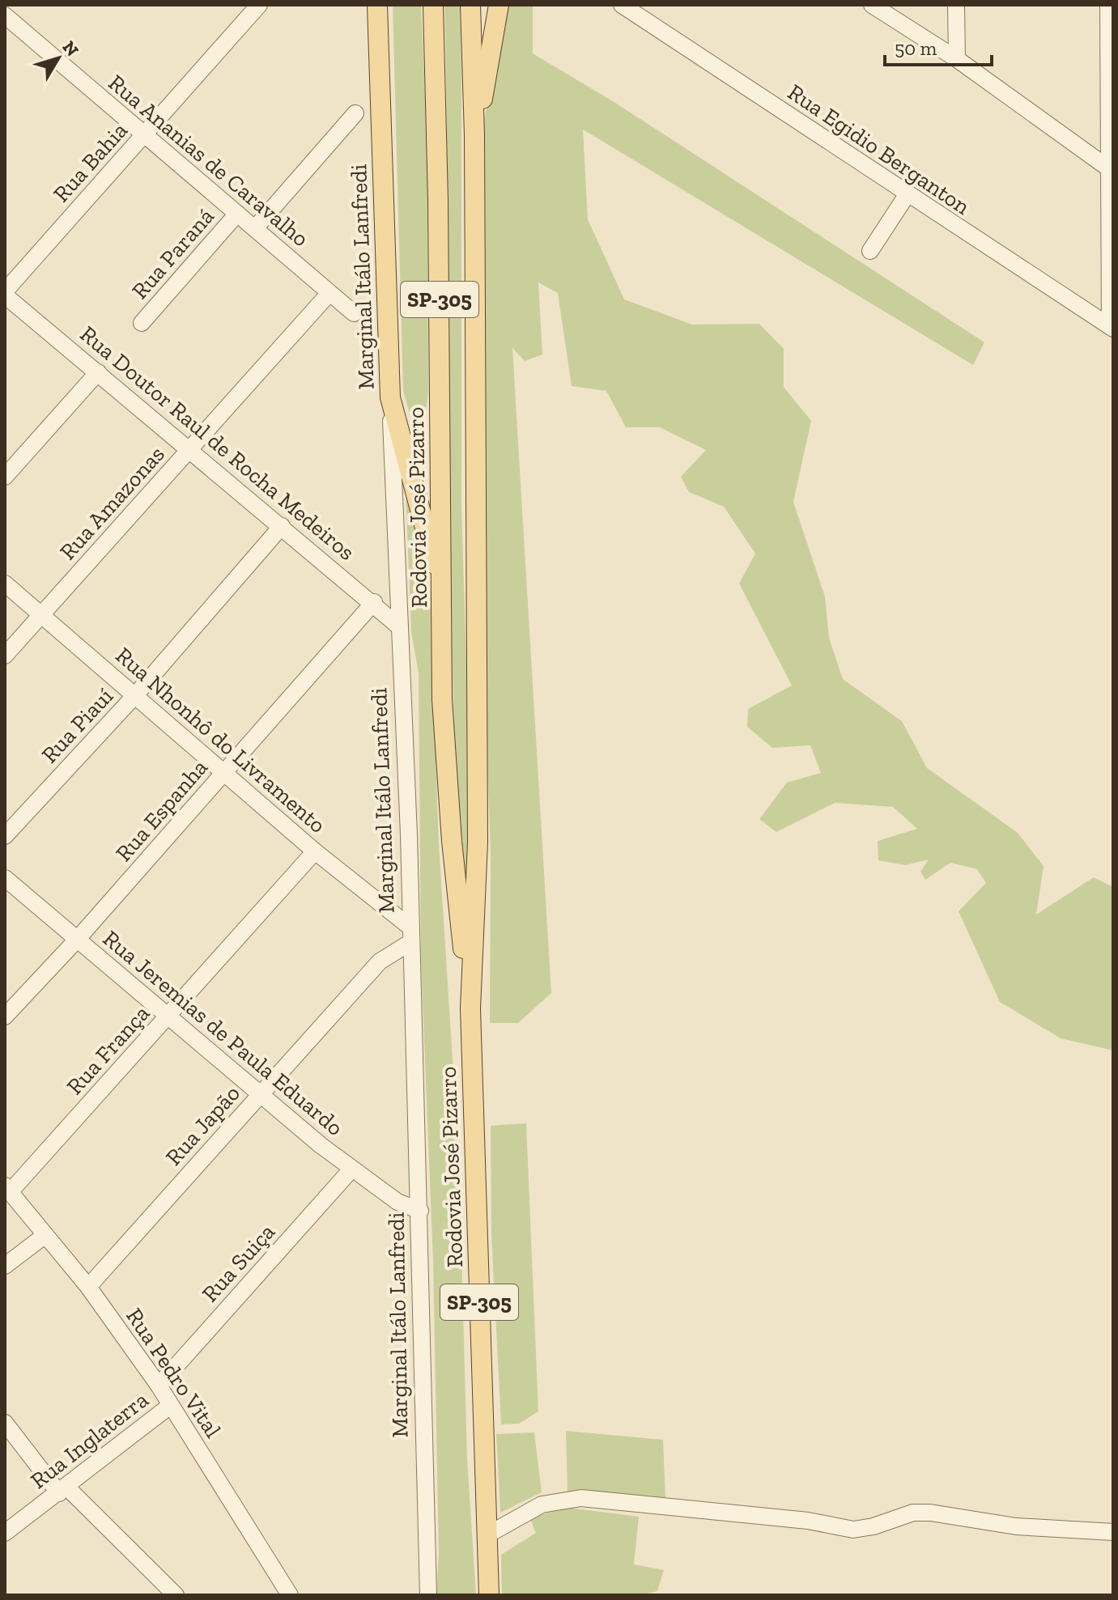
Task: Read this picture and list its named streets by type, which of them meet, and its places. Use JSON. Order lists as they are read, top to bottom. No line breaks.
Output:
{"streets":{"main road":["Marginal Itálo Lanfredi","SP-305","Rodovia José Pizarro"],"street":["Rua Egidio Berganton","Rua Ananias de Caravalho","Rua Bahia","Rua Paraná","Rua Doutor Raul de Rocha Medeiros","Rua Amazonas","Rua Piauí","Rua Nhonhô do Livramento","Rua Espanha","Rua Jeremias de Paula Eduardo","Rua França","Rua Japão","Rua Suiça","Rua Pedro Vital","Rua Inglaterra"]},"crossings":[["Rua Ananias de Caravalho","Rua Bahia"],["Rua Ananias de Caravalho","Rua Paraná"],["Rua Ananias de Caravalho","Rua Amazonas"],["Rua Bahia","Rua Doutor Raul de Rocha Medeiros"],["Marginal Itálo Lanfredi","Rua Doutor Raul de Rocha Medeiros"],["Marginal Itálo Lanfredi","Rua Nhonhô do Livramento"],["Marginal Itálo Lanfredi","Rua Jeremias de Paula Eduardo"],["Marginal Itálo Lanfredi","Rua Japão"],["Rua Doutor Raul de Rocha Medeiros","Rua Amazonas"],["Rua Doutor Raul de Rocha Medeiros","Rua Piauí"],["Rua Doutor Raul de Rocha Medeiros","Rua Espanha"],["Rua Amazonas","Rua Nhonhô do Livramento"],["Rua Piauí","Rua Nhonhô do Livramento"],["Rua Nhonhô do Livramento","Rua Espanha"],["Rua Nhonhô do Livramento","Rua França"],["Rua Nhonhô do Livramento","Rua Japão"],["Rua Espanha","Rua Jeremias de Paula Eduardo"],["Rua Jeremias de Paula Eduardo","Rua França"],["Rua Jeremias de Paula Eduardo","Rua Japão"],["Rua Jeremias de Paula Eduardo","Rua Suiça"],["Rua França","Rua Pedro Vital"],["Rua Japão","Rua Pedro Vital"],["Rua Suiça","Rua Pedro Vital"],["Rua Pedro Vital","Rua Inglaterra"]],"scale_bar":"50 m","north":"top right"}
